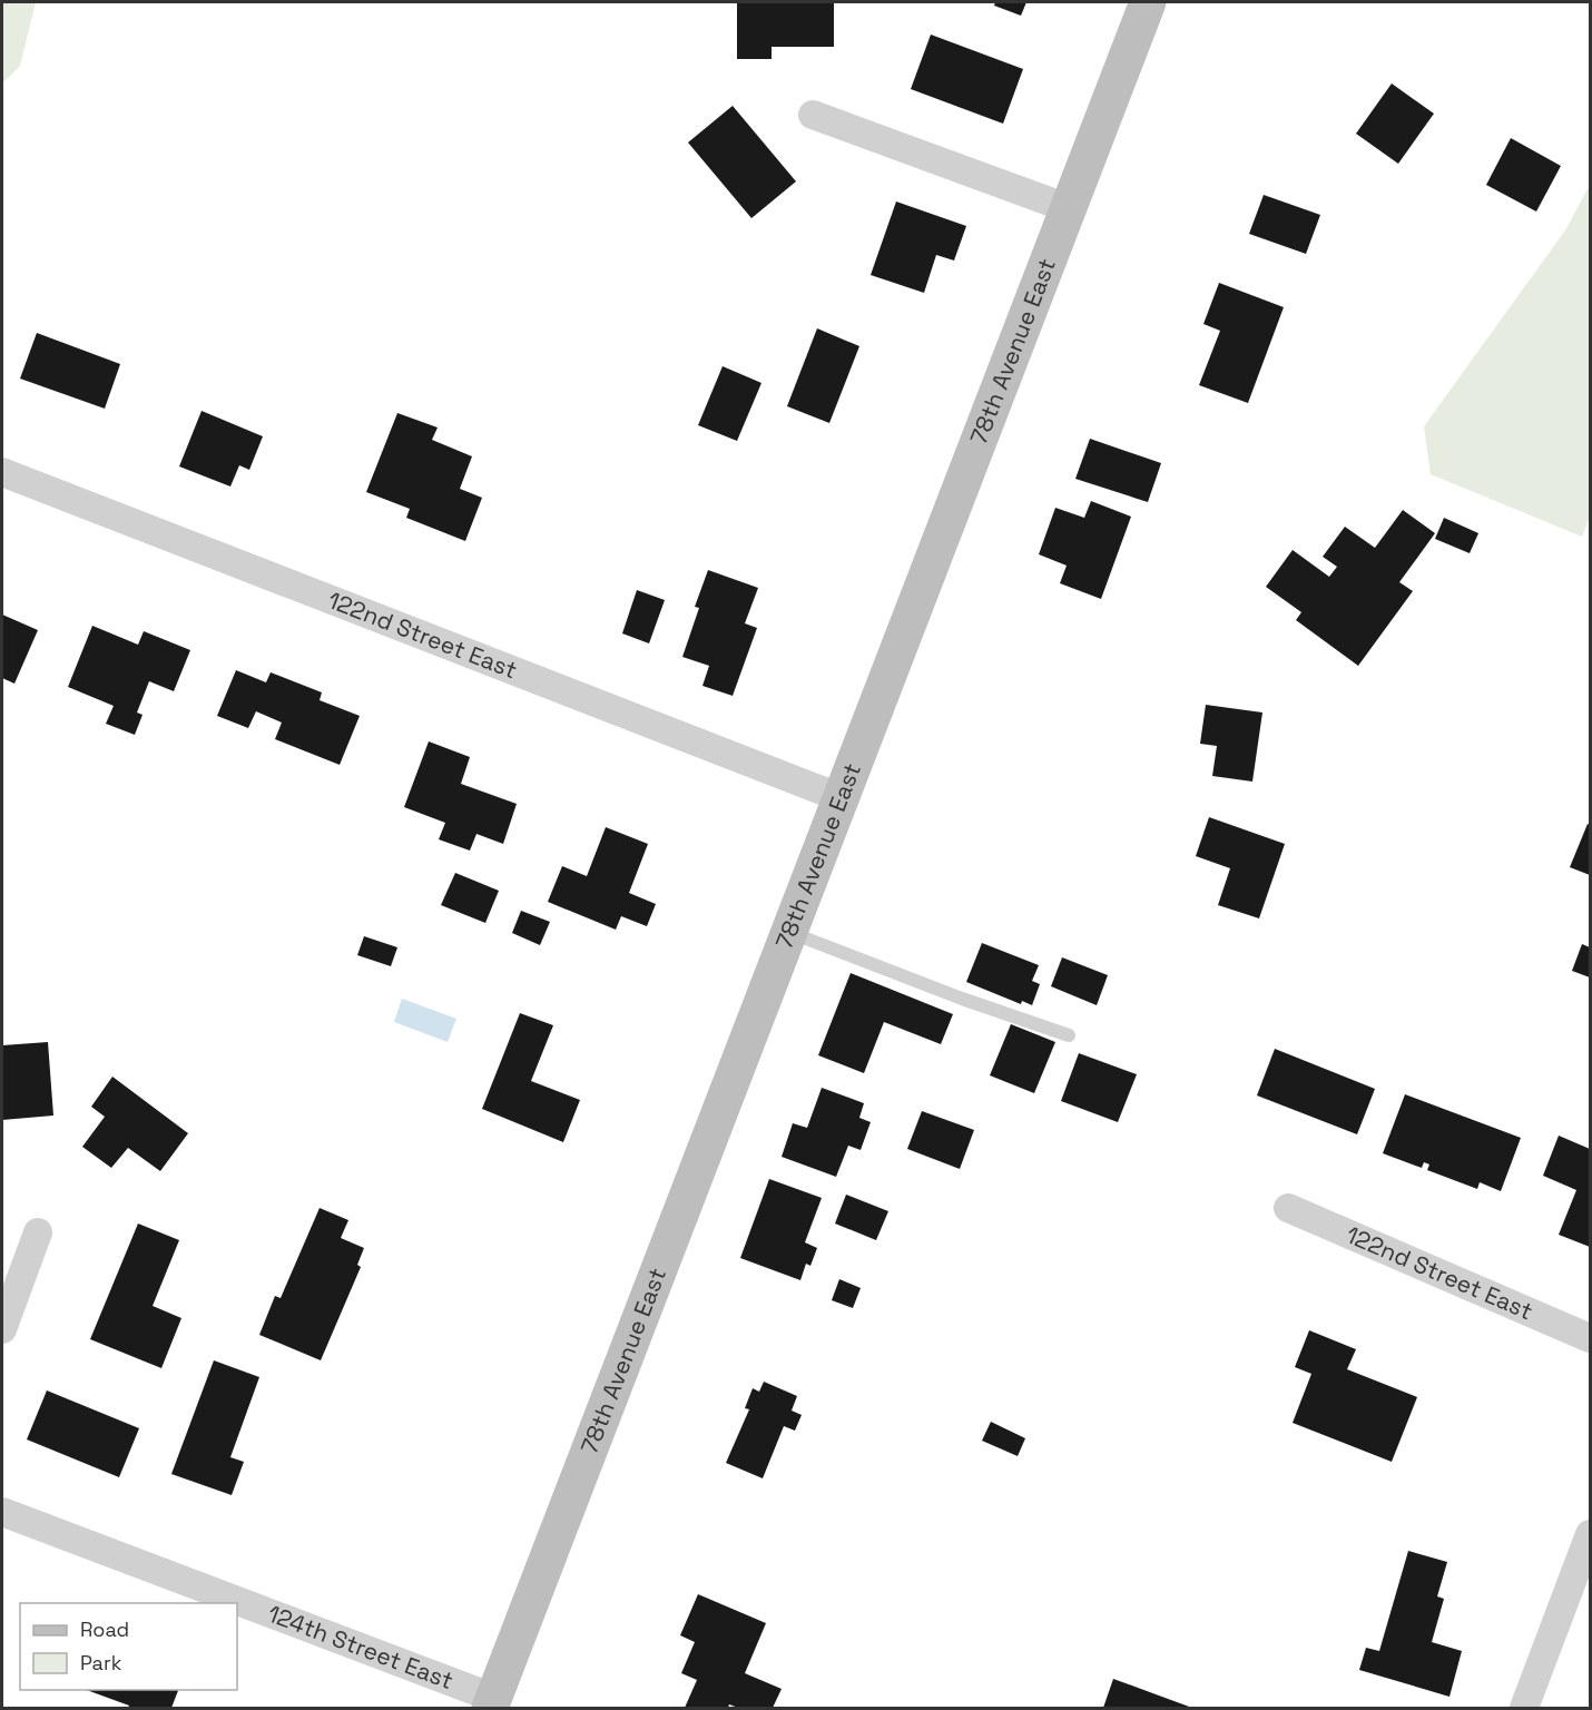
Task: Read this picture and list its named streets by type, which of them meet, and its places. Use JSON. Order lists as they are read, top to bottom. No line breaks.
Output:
{"streets":{"street":["78th Avenue East","122nd Street East","124th Street East"]},"crossings":[["78th Avenue East","122nd Street East"],["78th Avenue East","124th Street East"]],"legend":["Road","Park"]}
